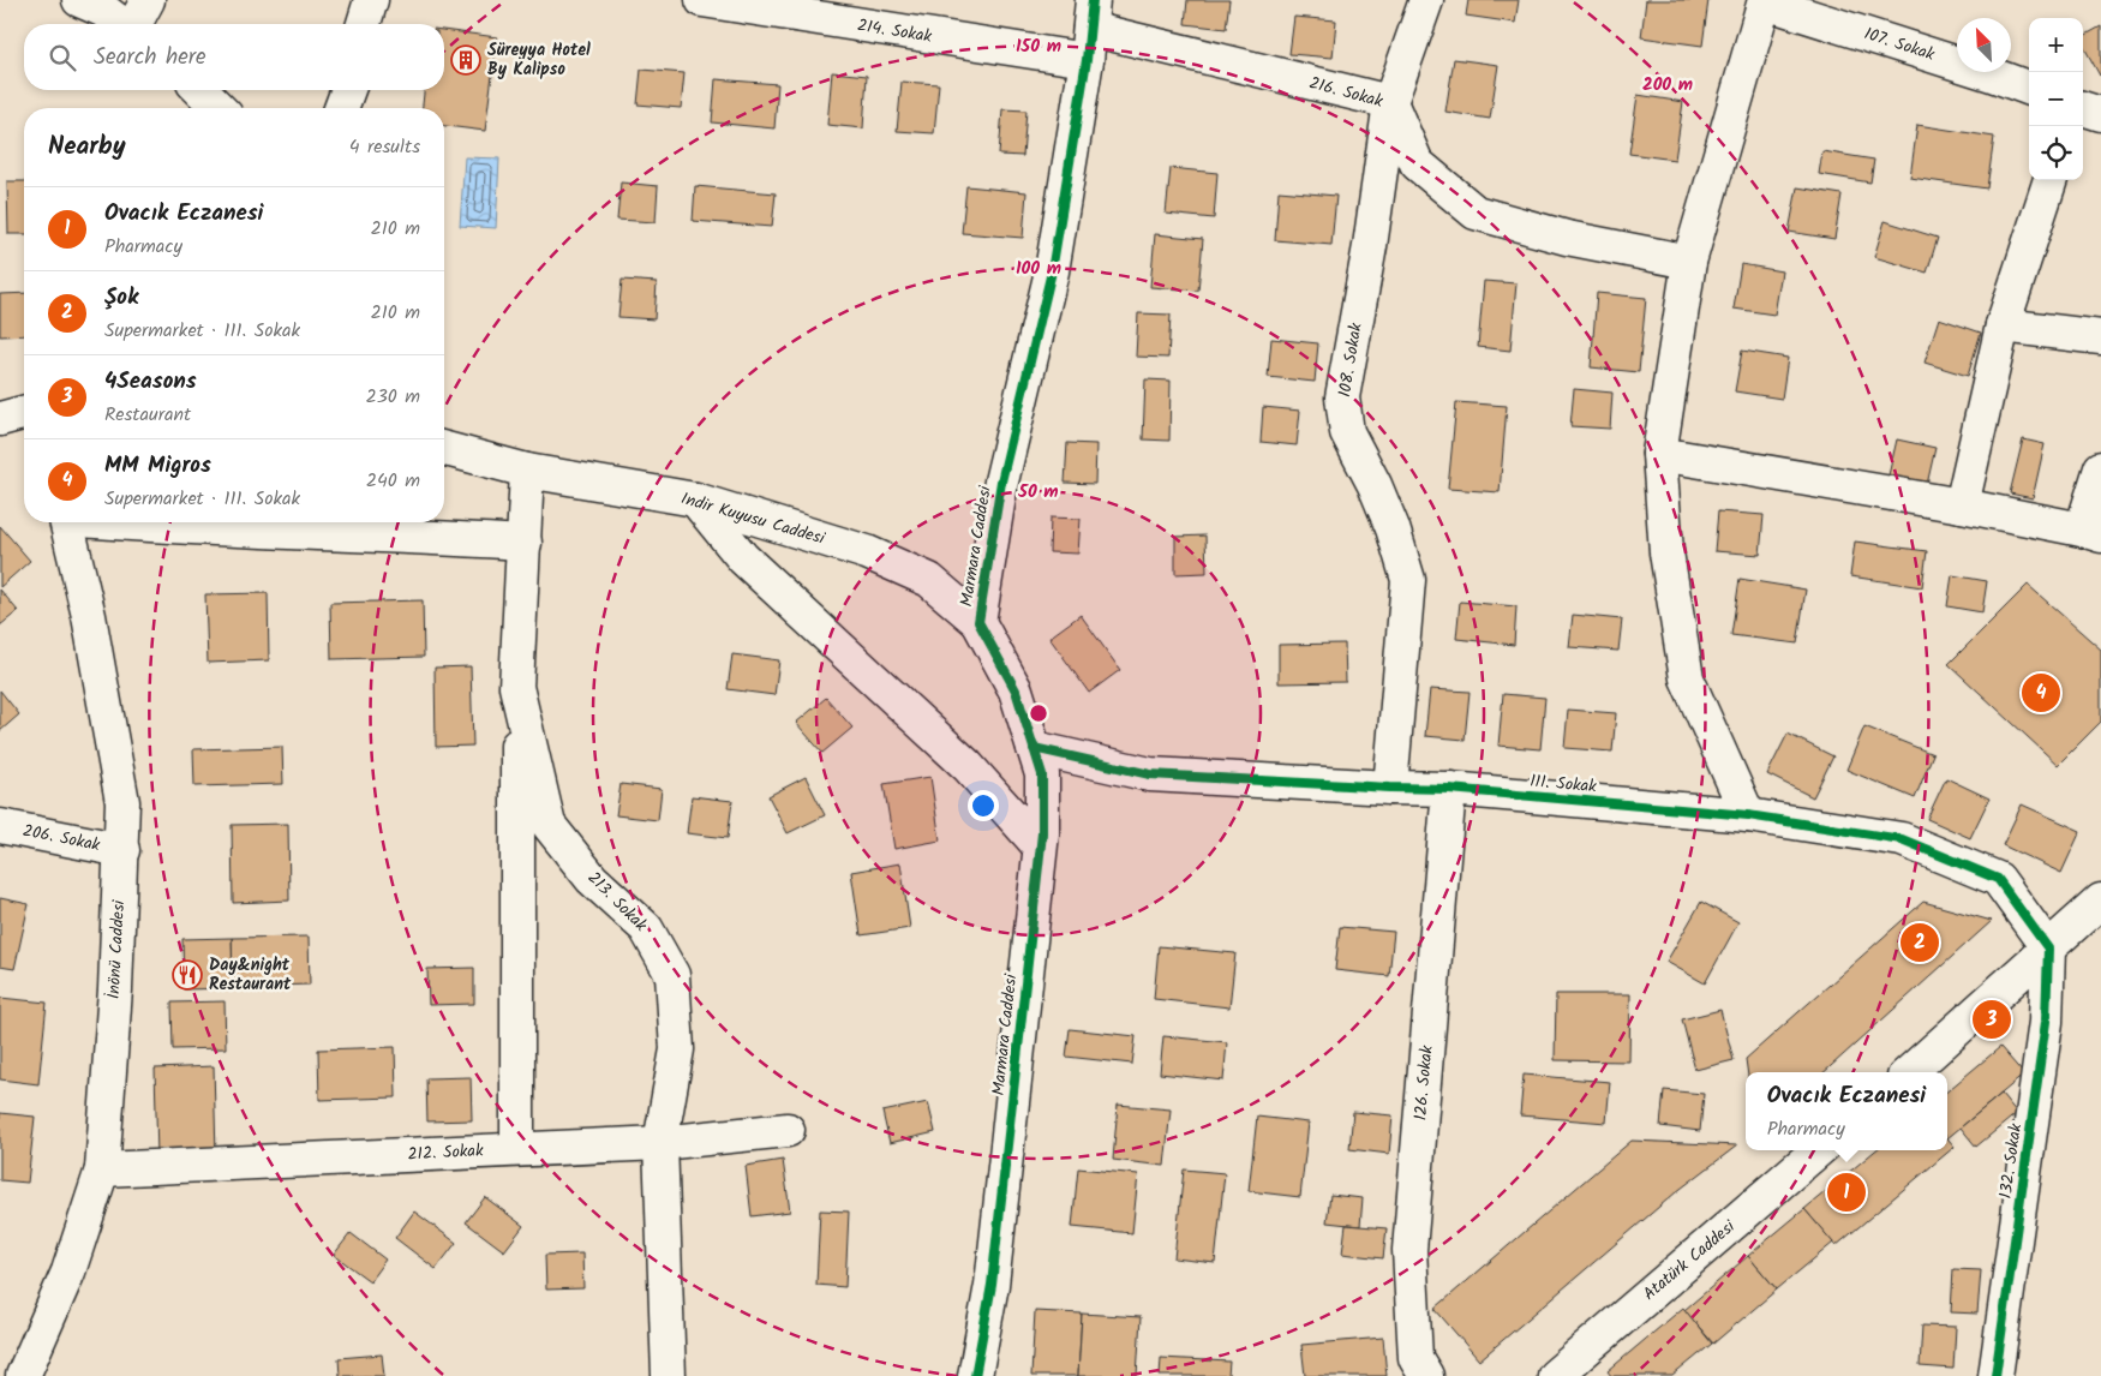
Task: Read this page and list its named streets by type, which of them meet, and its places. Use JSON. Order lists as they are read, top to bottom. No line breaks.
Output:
{"streets":{"street":["214. Sokak","107. Sokak","216. Sokak","108. Sokak","Indir Kuyusu Caddesi","Marmara Caddesi","111. Sokak","206. Sokak","213. Sokak","İnönü Caddesi","126. Sokak","212. Sokak","132. Sokak","Atatürk Caddesi"]},"crossings":[["214. Sokak","Marmara Caddesi"],["216. Sokak","108. Sokak"],["216. Sokak","Marmara Caddesi"],["108. Sokak","111. Sokak"],["Indir Kuyusu Caddesi","Marmara Caddesi"],["Indir Kuyusu Caddesi","213. Sokak"],["Marmara Caddesi","111. Sokak"],["111. Sokak","126. Sokak"],["111. Sokak","132. Sokak"],["206. Sokak","İnönü Caddesi"],["213. Sokak","212. Sokak"],["İnönü Caddesi","212. Sokak"]],"places":{"building":["Süreyya Hotel By Kalipso"],"restaurant":["Day&night Restaurant"]},"north":"top left","page":{"map_buttons":["+","−"],"search":"Search here","heading":["Nearby","4 results"],"list":[{"mark":"1","name":"Ovacık Eczanesi","note":"Pharmacy","value":"210 m"},{"mark":"2","name":"Şok","note":"Supermarket · 111. Sokak","value":"210 m"},{"mark":"3","name":"4Seasons","note":"Restaurant","value":"230 m"},{"mark":"4","name":"MM Migros","note":"Supermarket · 111. Sokak","value":"240 m"}],"pins":["4","2","3","1"],"popup":["Ovacık Eczanesi","Pharmacy"]},"rings":["150 m","200 m","100 m","50 m"]}
